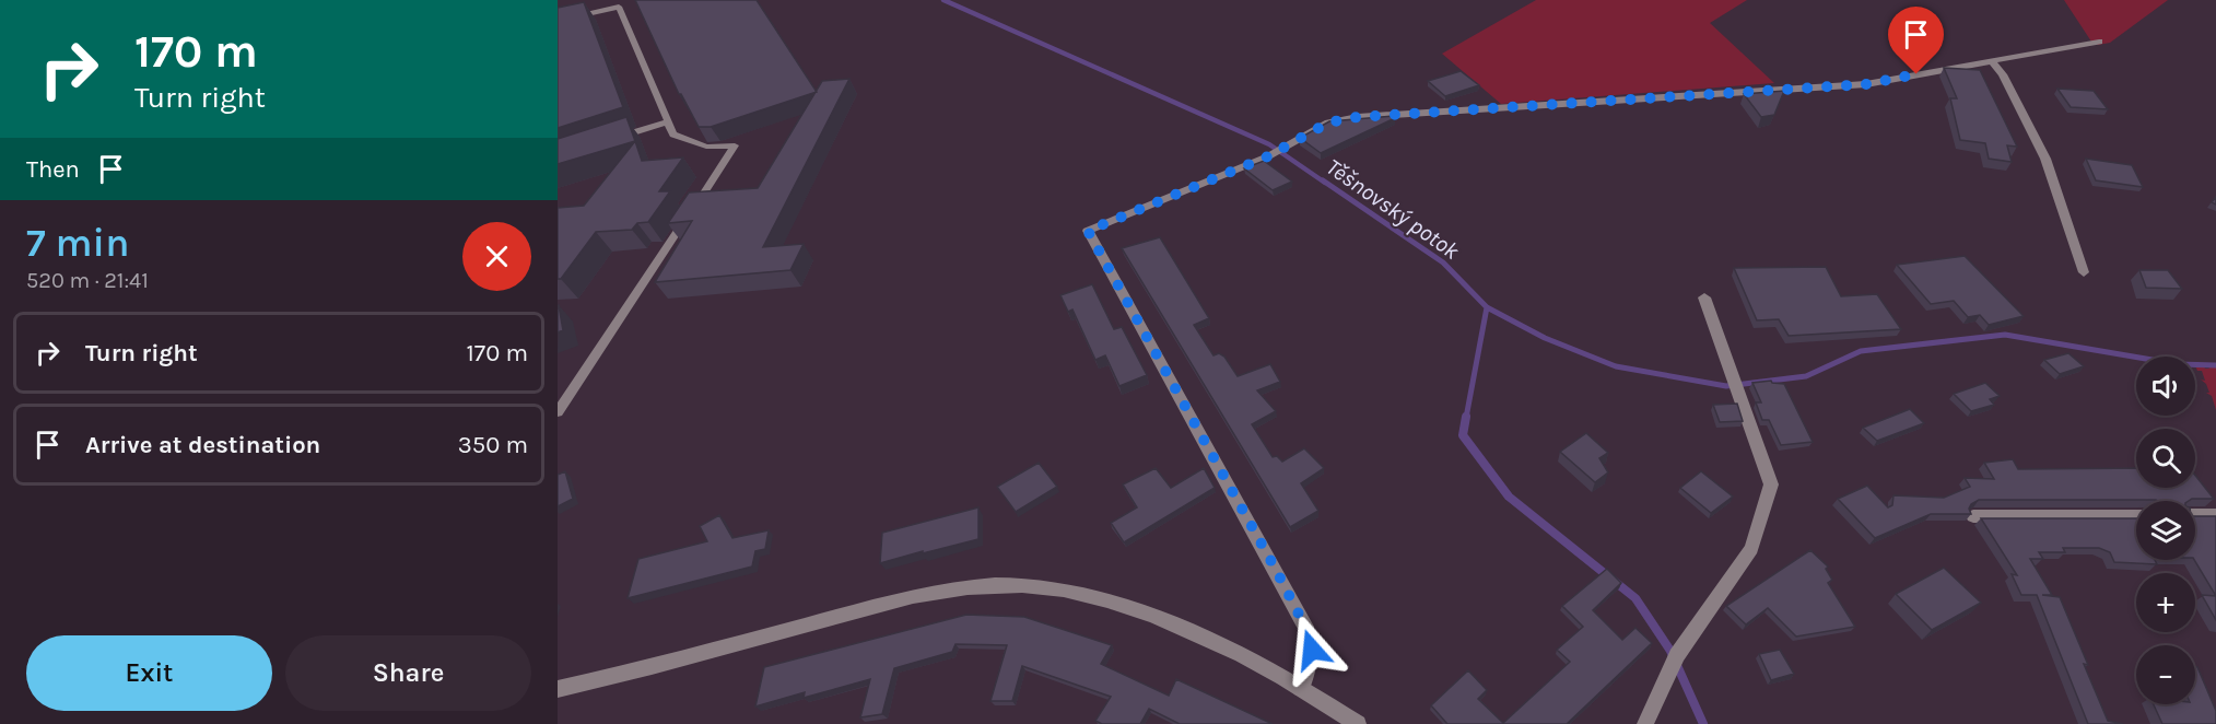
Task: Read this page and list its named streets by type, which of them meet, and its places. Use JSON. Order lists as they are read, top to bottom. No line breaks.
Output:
{"water":["Těšnovský potok"],"page":{"turn":["170 m","Turn right"],"then":"Then","heading":["7 min","520 m · 21:41"],"list":[{"name":"Turn right","value":"170 m"},{"name":"Arrive at destination","value":"350 m"}],"map_buttons":["+","−"],"buttons":["Exit","Share"]}}
